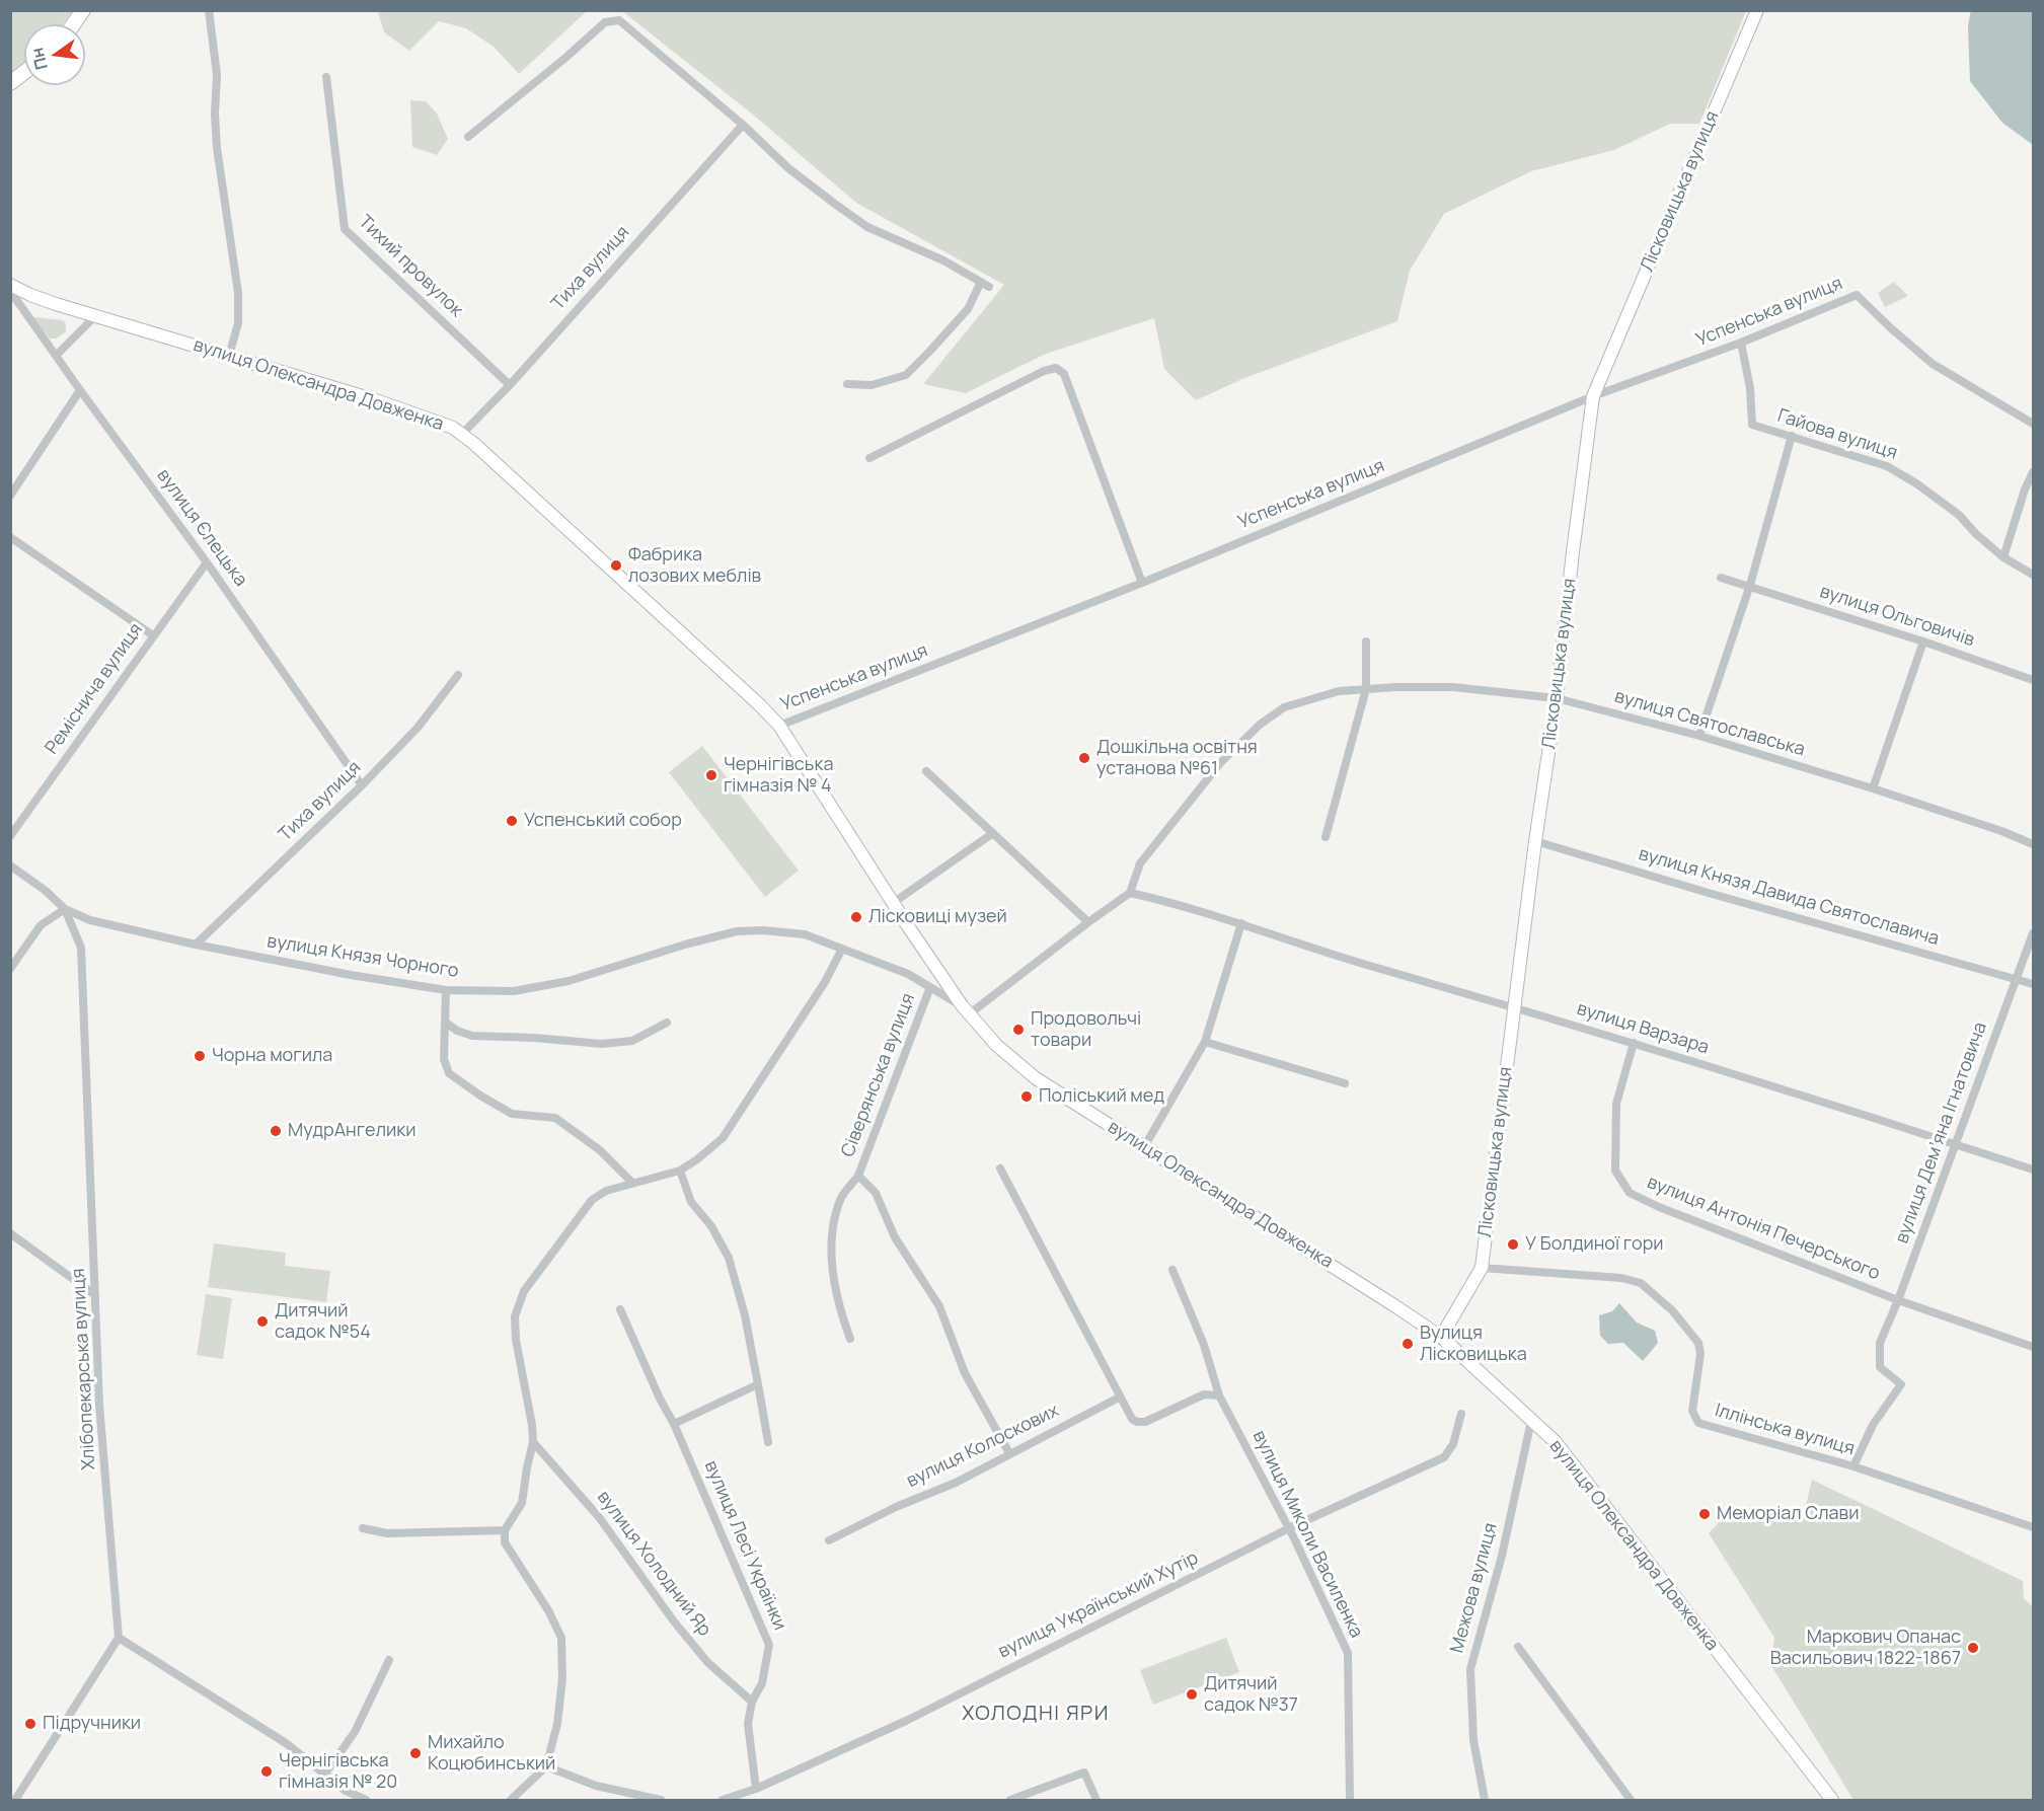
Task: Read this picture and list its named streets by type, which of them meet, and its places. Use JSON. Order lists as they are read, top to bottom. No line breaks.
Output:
{"streets":{"main road":["Лісковицька вулиця","вулиця Олександра Довженка"],"street":["Тихий провулок","Тиха вулиця","Успенська вулиця","Гайова вулиця","вулиця Єлецька","вулиця Ольговичів","Реміснича вулиця","вулиця Святославська","вулиця Князя Давида Святославича","вулиця Князя Чорного","вулиця Варзара","Сіверянська вулиця","вулиця Демʼяна Ігнатовича","вулиця Антонія Печерського","Хлібопекарська вулиця","Іллінська вулиця","вулиця Колоскових","вулиця Миколи Василенка","вулиця Лесі Українки","вулиця Холодний Яр","Межова вулиця","вулиця Український Хутір"]},"crossings":[["Лісковицька вулиця","Успенська вулиця"],["Лісковицька вулиця","вулиця Олександра Довженка"],["Лісковицька вулиця","вулиця Святославська"],["Лісковицька вулиця","вулиця Князя Давида Святославича"],["Лісковицька вулиця","вулиця Варзара"],["Лісковицька вулиця","Іллінська вулиця"],["Тихий провулок","Тиха вулиця"],["Тиха вулиця","вулиця Олександра Довженка"],["Тиха вулиця","вулиця Єлецька"],["Тиха вулиця","вулиця Князя Чорного"],["Успенська вулиця","вулиця Олександра Довженка"],["Успенська вулиця","Гайова вулиця"],["вулиця Олександра Довженка","вулиця Князя Чорного"],["вулиця Олександра Довженка","Межова вулиця"],["вулиця Єлецька","Реміснича вулиця"],["вулиця Святославська","вулиця Варзара"],["вулиця Князя Давида Святославича","вулиця Демʼяна Ігнатовича"],["вулиця Князя Чорного","Сіверянська вулиця"],["вулиця Князя Чорного","Хлібопекарська вулиця"],["вулиця Варзара","вулиця Демʼяна Ігнатовича"],["вулиця Варзара","вулиця Антонія Печерського"],["Сіверянська вулиця","вулиця Колоскових"],["вулиця Демʼяна Ігнатовича","вулиця Антонія Печерського"],["вулиця Демʼяна Ігнатовича","Іллінська вулиця"],["вулиця Миколи Василенка","вулиця Український Хутір"],["вулиця Лесі Українки","вулиця Холодний Яр"],["вулиця Лесі Українки","вулиця Український Хутір"]],"districts":["ХОЛОДНІ ЯРИ"],"places":["Фабрика лозових меблів","Дошкільна освітня установа №61","Чернігівська гімназія № 4","Успенський собор","Лісковиці музей","Продовольчі товари","Чорна могила","Поліський мед","МудрАнгелики","У Болдиної гори","Дитячий садок №54","Вулиця Лісковицька","Меморіал Слави","Маркович Опанас Васильович 1822-1867","Дитячий садок №37","Підручники","Михайло Коцюбинський","Чернігівська гімназія № 20"],"north":"left"}
